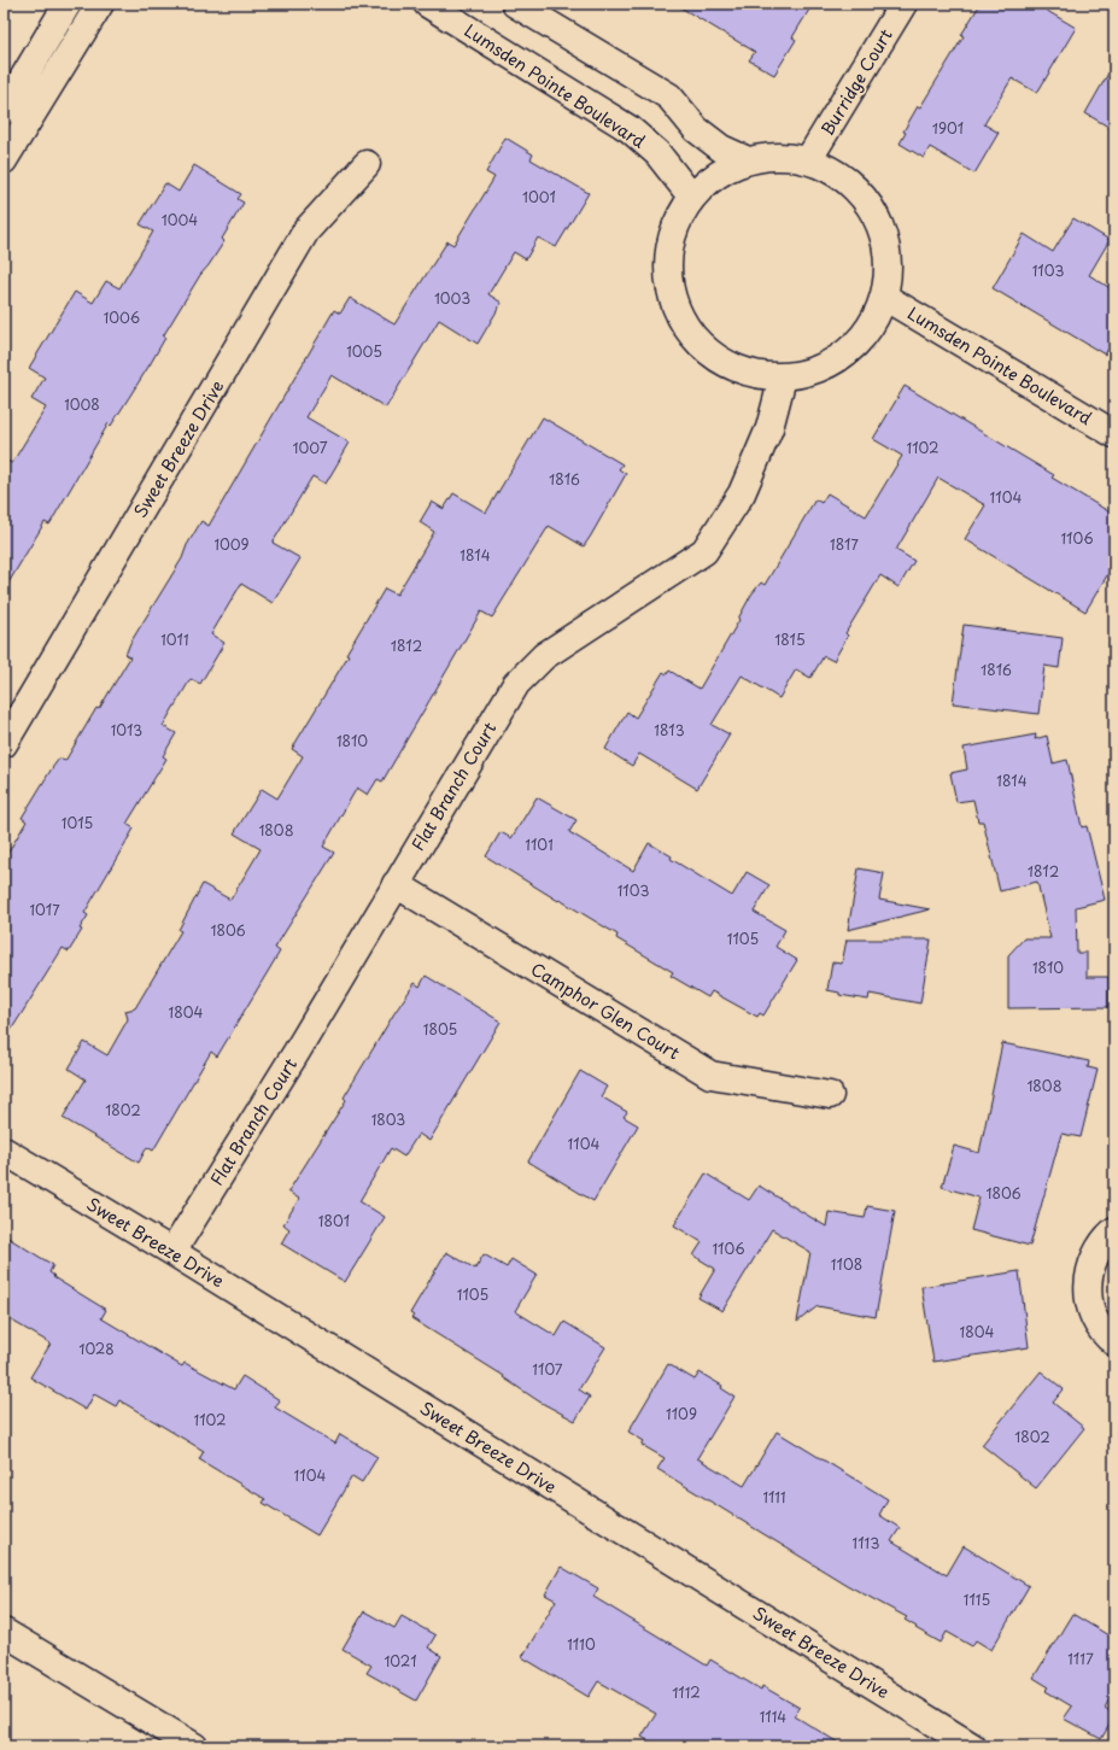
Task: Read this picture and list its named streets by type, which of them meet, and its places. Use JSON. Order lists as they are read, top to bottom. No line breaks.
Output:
{"streets":{"street":["Burridge Court","Lumsden Pointe Boulevard","Sweet Breeze Drive","Flat Branch Court","Camphor Glen Court"]},"crossings":[["Sweet Breeze Drive","Flat Branch Court"],["Flat Branch Court","Camphor Glen Court"]],"house_numbers":["1901","1001","1004","1103","1003","1006","1005","1008","1007","1102","1816","1104","1106","1009","1817","1814","1011","1815","1812","1816","1013","1813","1810","1814","1015","1808","1101","1812","1103","1017","1806","1105","1810","1804","1805","1808","1802","1803","1104","1806","1801","1106","1108","1105","1804","1028","1107","1109","1102","1802","1104","1111","1113","1115","1110","1117","1021","1112","1114"]}
